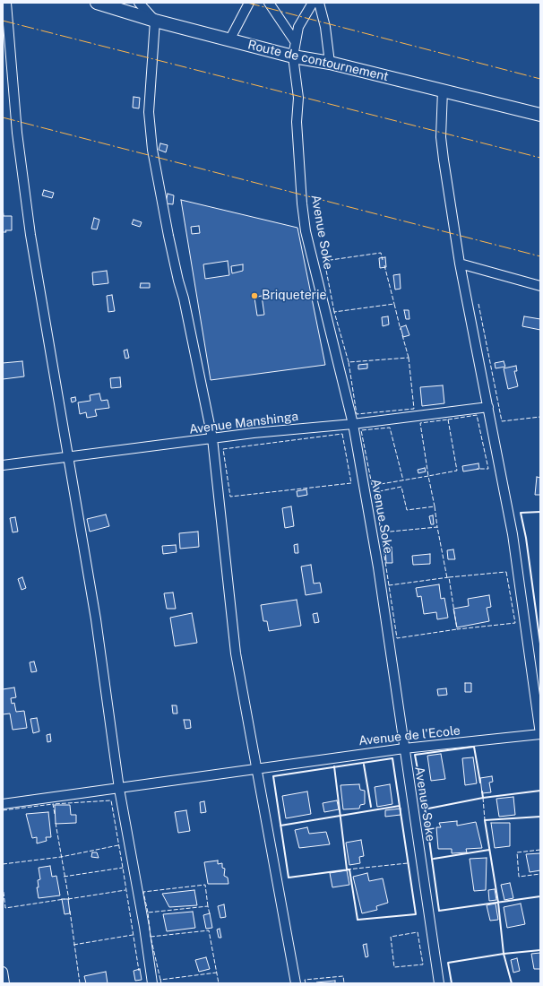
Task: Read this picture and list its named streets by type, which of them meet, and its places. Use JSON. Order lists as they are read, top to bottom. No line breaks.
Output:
{"streets":{"street":["Route de contournement","Avenue Soke","Avenue Manshinga","Avenue de l'Ecole"]},"crossings":[["Route de contournement","Avenue Soke"],["Avenue Soke","Avenue Manshinga"],["Avenue Soke","Avenue de l'Ecole"]],"places":["Briqueterie"]}
